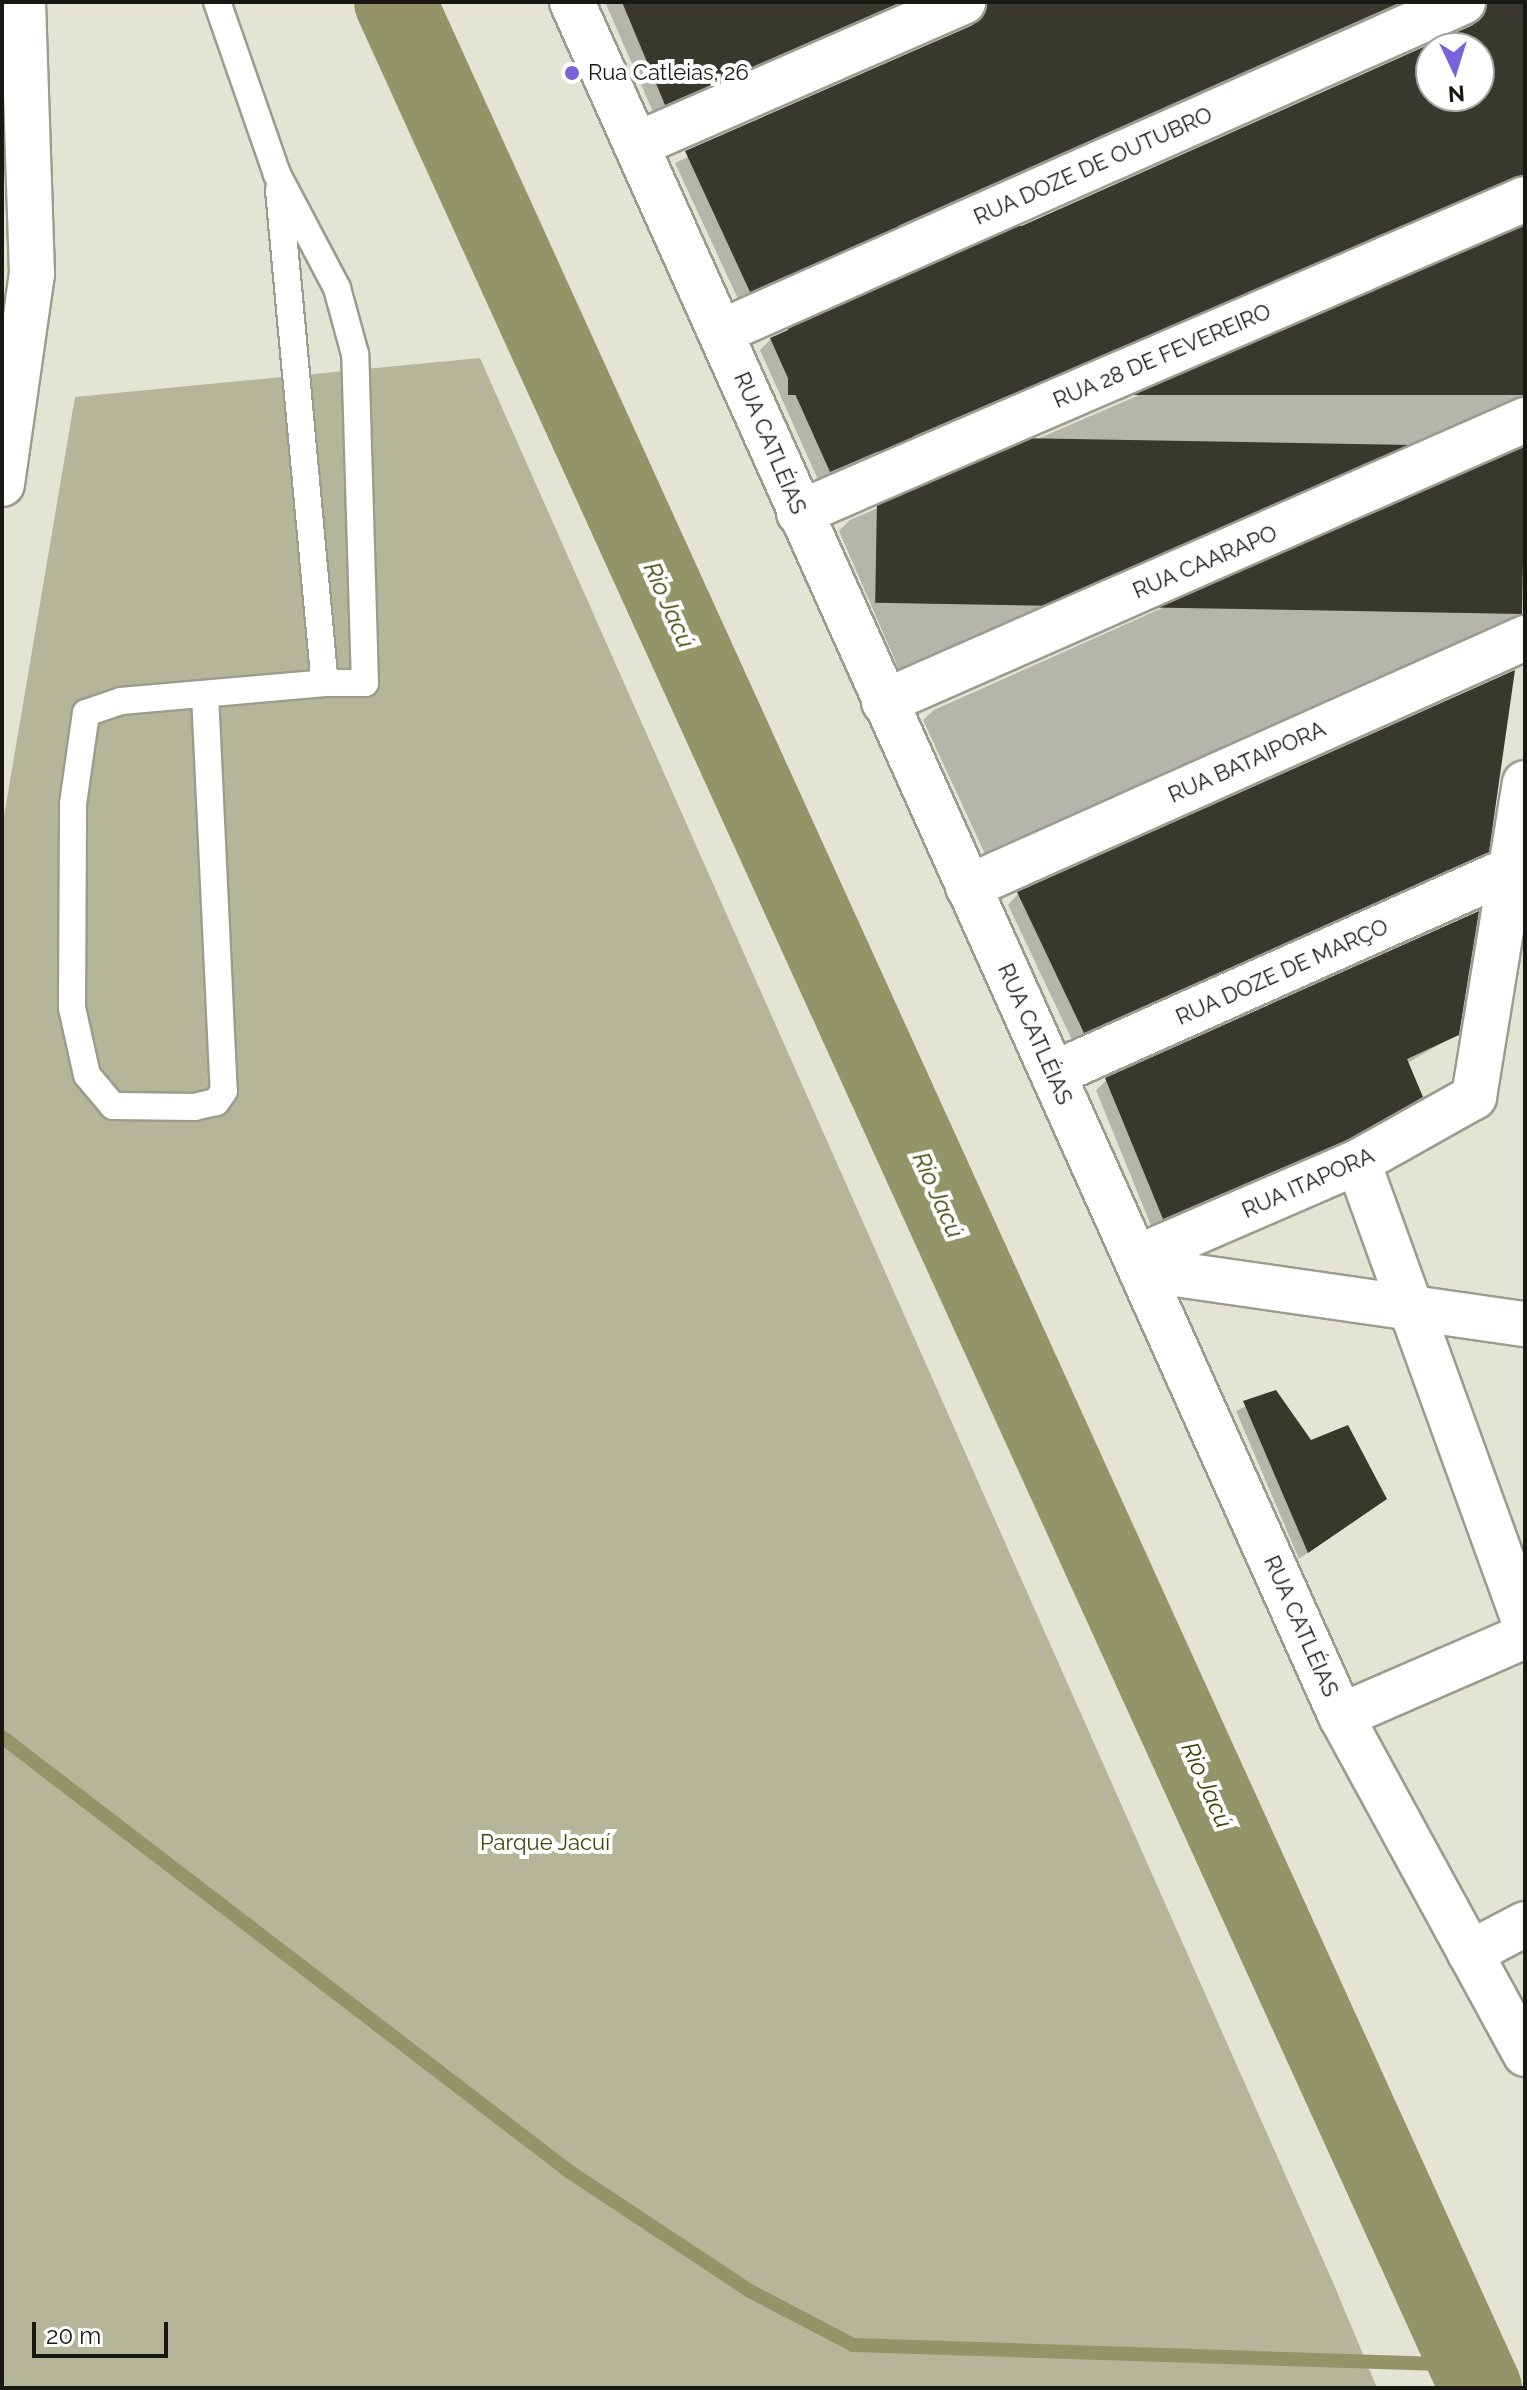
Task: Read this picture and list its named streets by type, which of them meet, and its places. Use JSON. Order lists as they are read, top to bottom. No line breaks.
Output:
{"streets":{"main road":["RUA DOZE DE OUTUBRO","RUA 28 DE FEVEREIRO","RUA CATLÉIAS","RUA CAARAPO","RUA BATAIPORA","RUA DOZE DE MARÇO","RUA ITAPORA"]},"crossings":[["RUA DOZE DE OUTUBRO","RUA CATLÉIAS"],["RUA 28 DE FEVEREIRO","RUA CATLÉIAS"],["RUA CATLÉIAS","RUA CAARAPO"],["RUA CATLÉIAS","RUA BATAIPORA"],["RUA CATLÉIAS","RUA DOZE DE MARÇO"],["RUA CATLÉIAS","RUA ITAPORA"],["RUA DOZE DE MARÇO","RUA ITAPORA"]],"water":["Rio Jacú"],"parks":["Parque Jacuí"],"places":["Rua Catleias, 26"],"scale_bar":"20 m","north":"bottom"}
